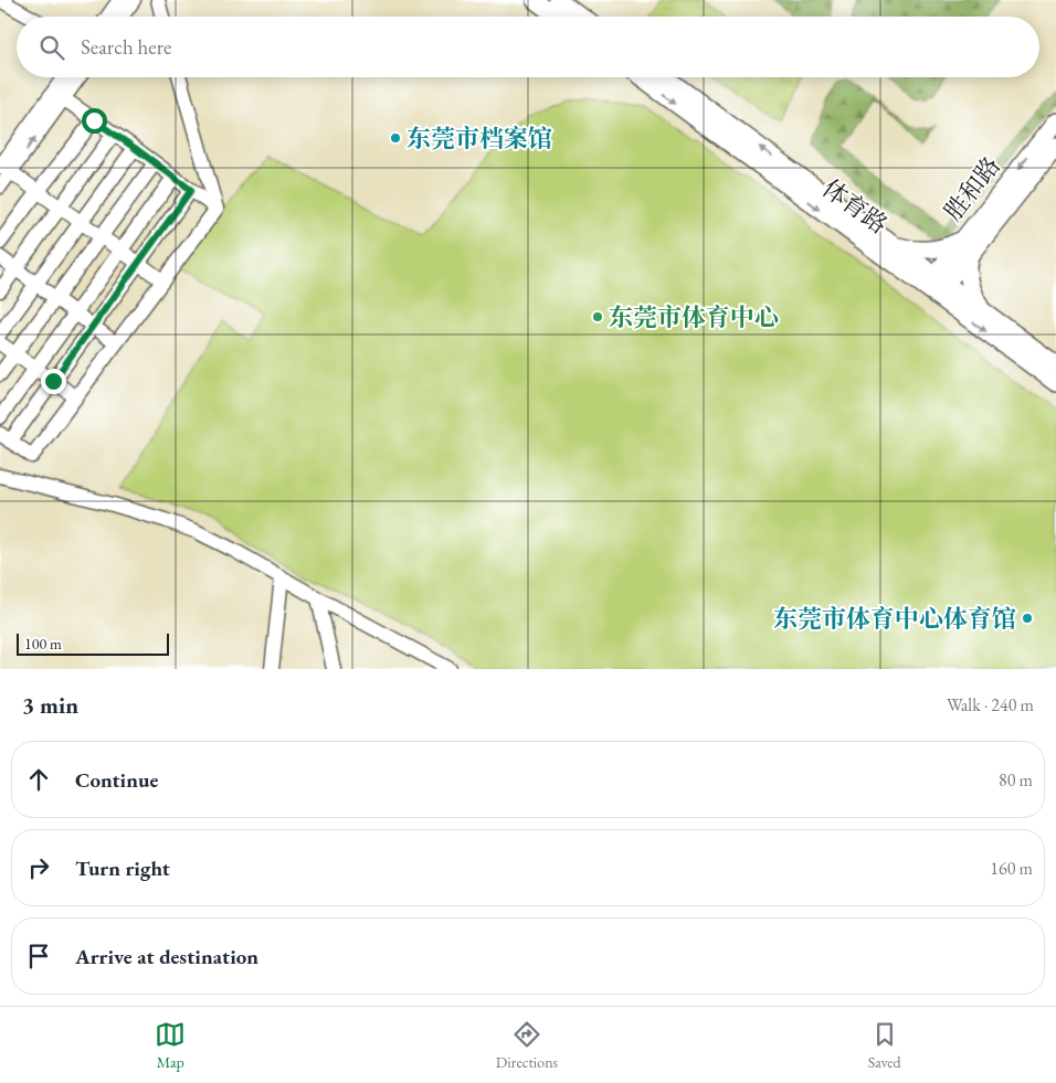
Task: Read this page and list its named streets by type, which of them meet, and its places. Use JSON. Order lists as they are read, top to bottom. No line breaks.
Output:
{"streets":{"main road":["胜和路","体育路"]},"crossings":[["胜和路","体育路"]],"places":["东莞市档案馆","东莞市体育中心","东莞市体育中心体育馆"],"scale_bar":"100 m","page":{"search":"Search here","scale":"100 m","heading":["3 min","Walk · 240 m"],"list":[["Continue","80 m"],["Turn right","160 m"],"Arrive at destination"],"nav":["Map","Directions","Saved"]}}
